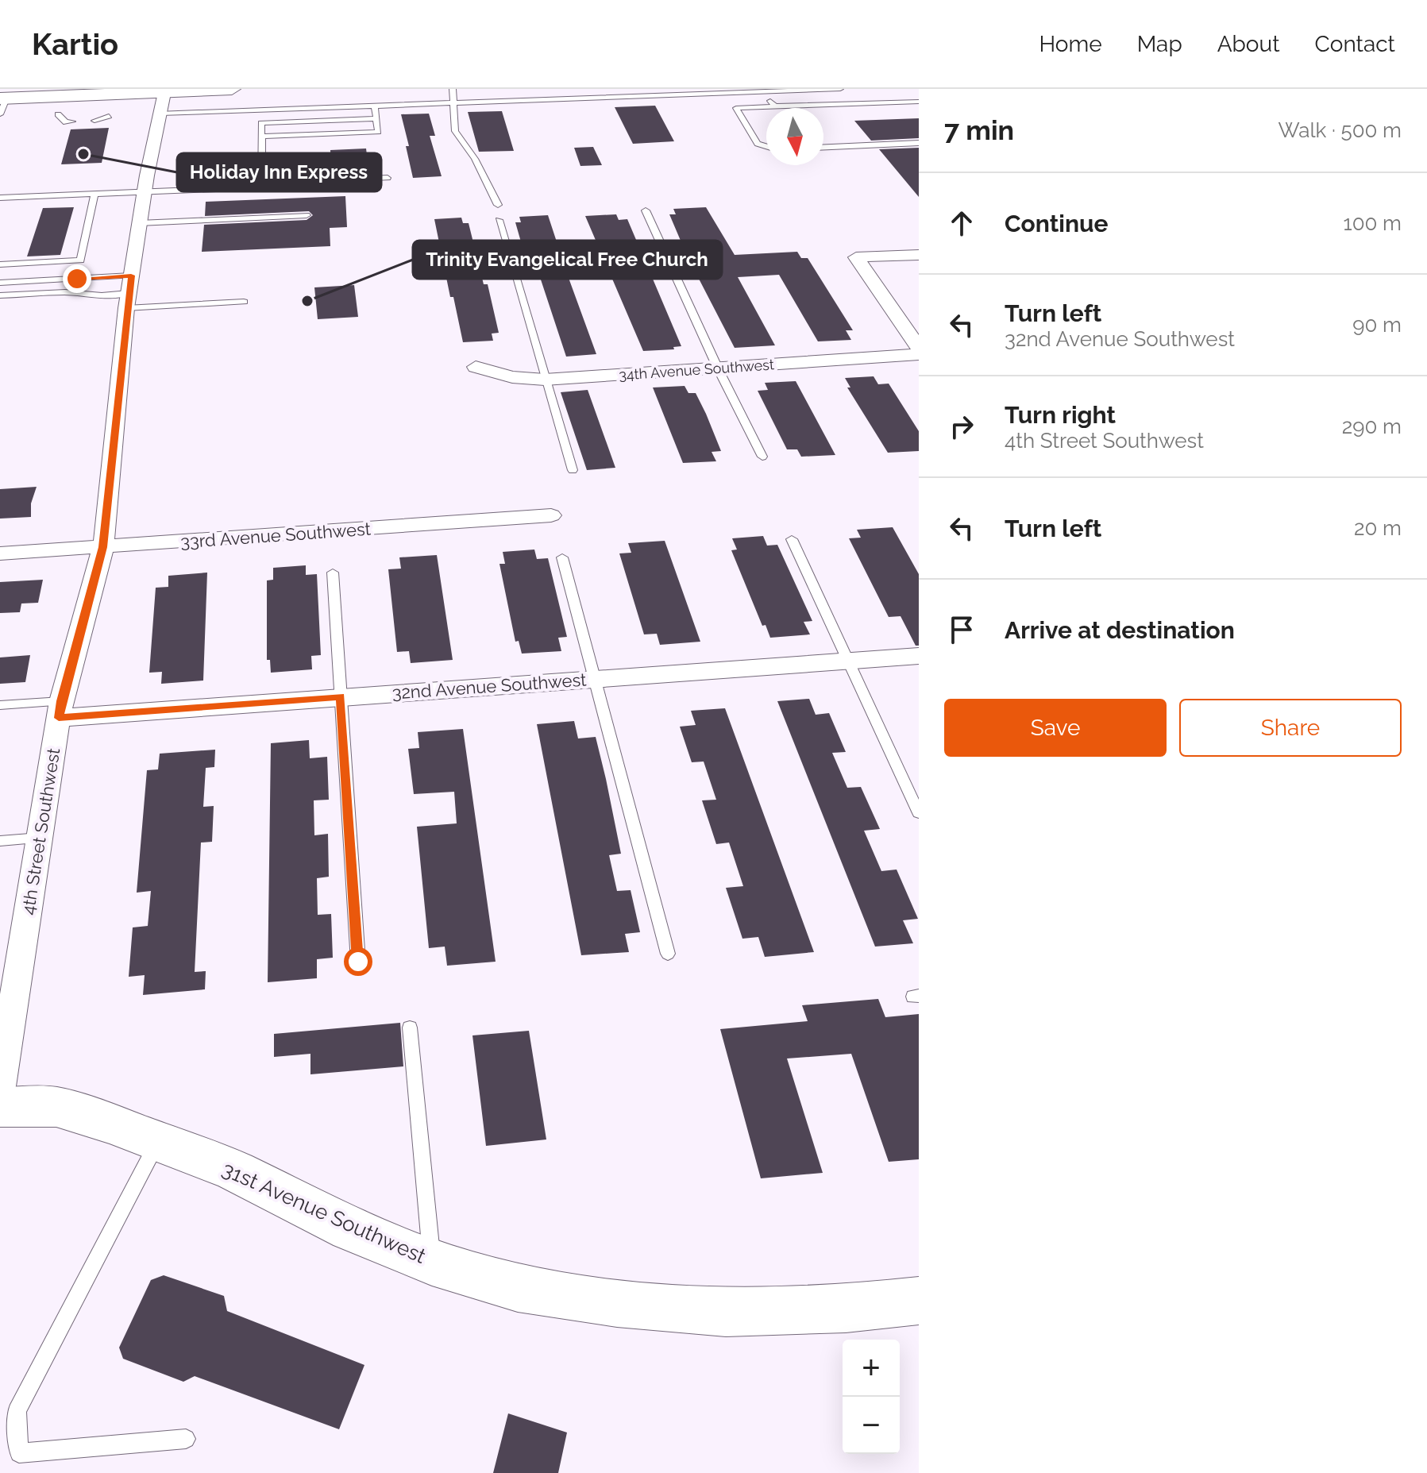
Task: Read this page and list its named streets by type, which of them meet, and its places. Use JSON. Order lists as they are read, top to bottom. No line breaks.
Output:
{"streets":{"street":["34th Avenue Southwest","33rd Avenue Southwest","32nd Avenue Southwest","4th Street Southwest","31st Avenue Southwest"]},"crossings":[["33rd Avenue Southwest","4th Street Southwest"],["32nd Avenue Southwest","4th Street Southwest"]],"places":["Holiday Inn Express","Trinity Evangelical Free Church"],"north":"bottom","page":{"header":"Kartio","nav":["Home","Map","About","Contact"],"heading":["7 min","Walk · 500 m"],"list":[["Continue","100 m"],["Turn left","32nd Avenue Southwest","90 m"],["Turn right","4th Street Southwest","290 m"],["Turn left","20 m"],"Arrive at destination"],"buttons":["Save","Share"],"map_buttons":["+","−"]}}
